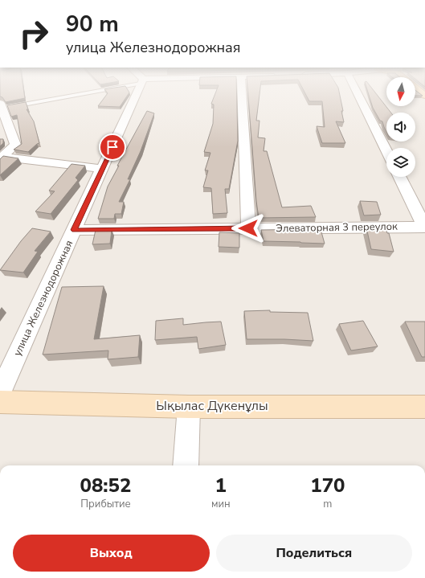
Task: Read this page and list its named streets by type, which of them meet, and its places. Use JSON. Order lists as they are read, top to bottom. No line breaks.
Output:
{"streets":{"street":["Элеваторная 3 переулок","улица Железнодорожная","Ықылас Дүкенұлы"]},"crossings":[["Элеваторная 3 переулок","улица Железнодорожная"]],"north":"bottom","page":{"turn":["90 m","улица Железнодорожная"],"eta":["08:52","Прибытие","1","мин","170","m"],"buttons":["Выход","Поделиться"]}}
